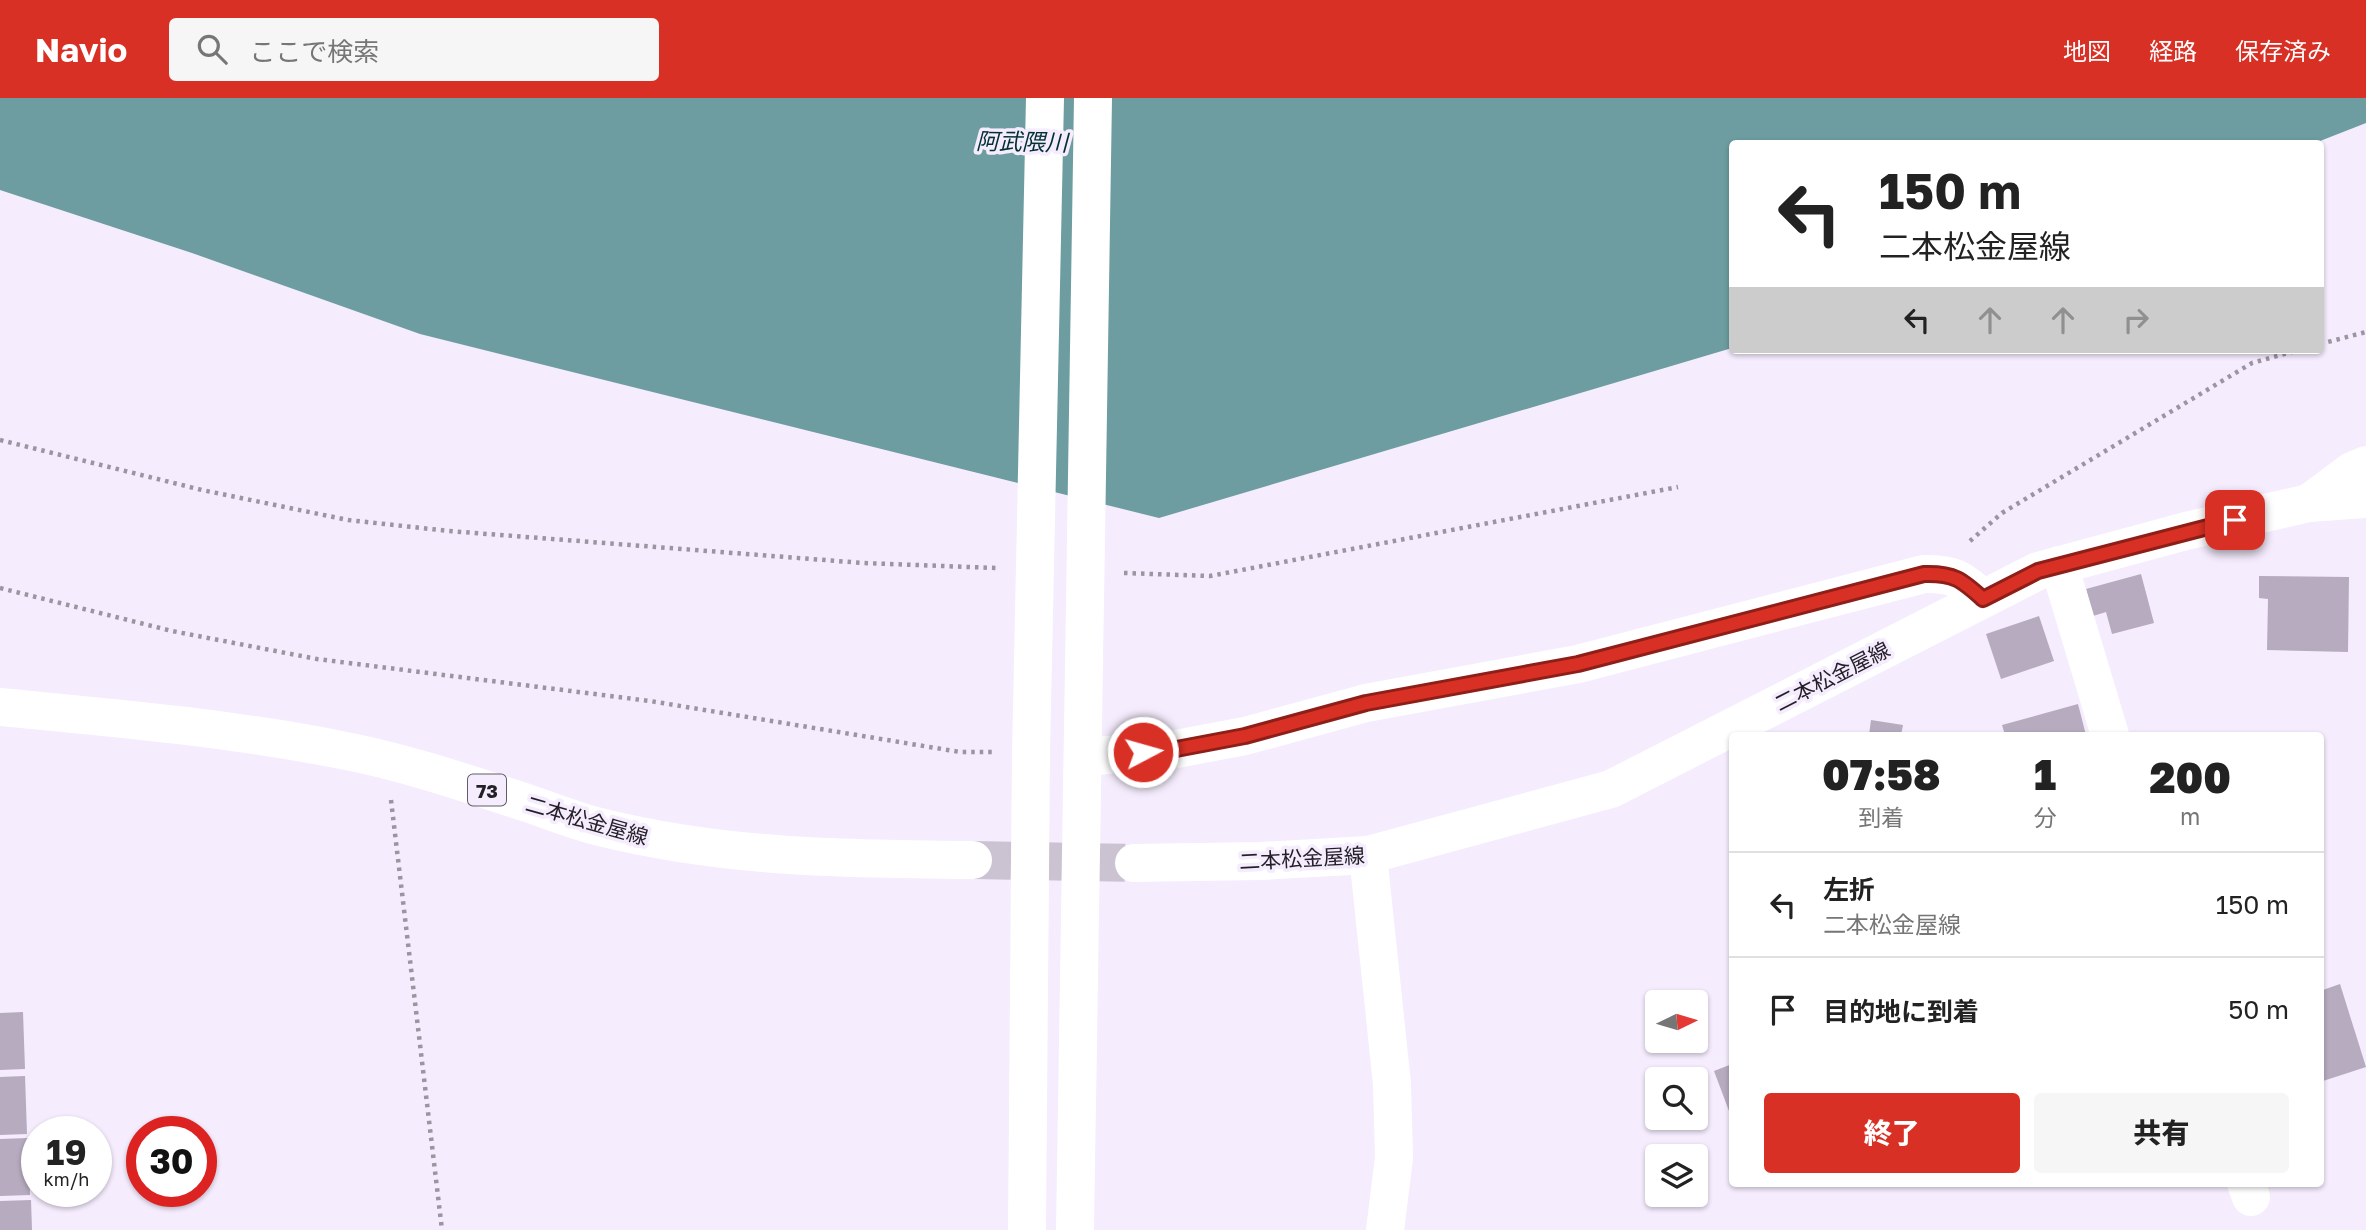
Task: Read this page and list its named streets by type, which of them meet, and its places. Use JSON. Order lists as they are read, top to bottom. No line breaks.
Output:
{"streets":{"street":["二本松金屋線","73"]},"water":["阿武隈川"],"north":"right","page":{"header":"Navio","search":"ここで検索","nav":["地図","経路","保存済み"],"turn":["150 m","二本松金屋線"],"eta":["07:58","到着","1","分","200","m"],"list":[{"name":"左折","note":"二本松金屋線","value":"150 m"},{"name":"目的地に到着","value":"50 m"}],"buttons":["終了","共有"],"speed":"19 km/h","limit":"30"}}
